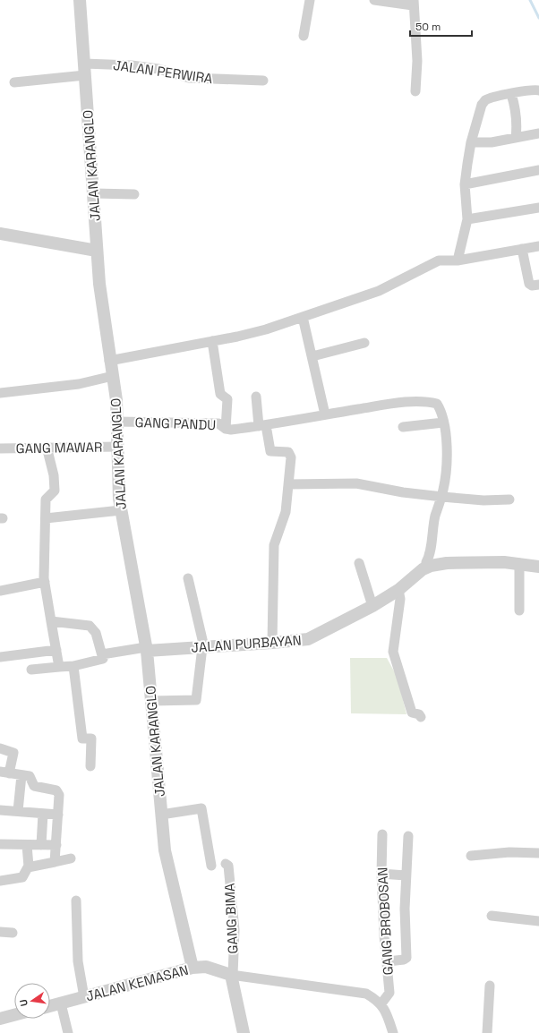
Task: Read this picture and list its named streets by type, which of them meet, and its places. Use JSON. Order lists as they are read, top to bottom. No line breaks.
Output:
{"streets":{"street":["JALAN PERWIRA","JALAN KARANGLO","GANG PANDU","GANG MAWAR","JALAN PURBAYAN","GANG BIMA","GANG BROBOSAN","JALAN KEMASAN"]},"crossings":[["JALAN PERWIRA","JALAN KARANGLO"],["JALAN KARANGLO","GANG PANDU"],["JALAN KARANGLO","GANG MAWAR"],["JALAN KARANGLO","JALAN PURBAYAN"],["JALAN KARANGLO","JALAN KEMASAN"],["GANG BIMA","JALAN KEMASAN"]],"scale_bar":"50 m","north":"left"}
